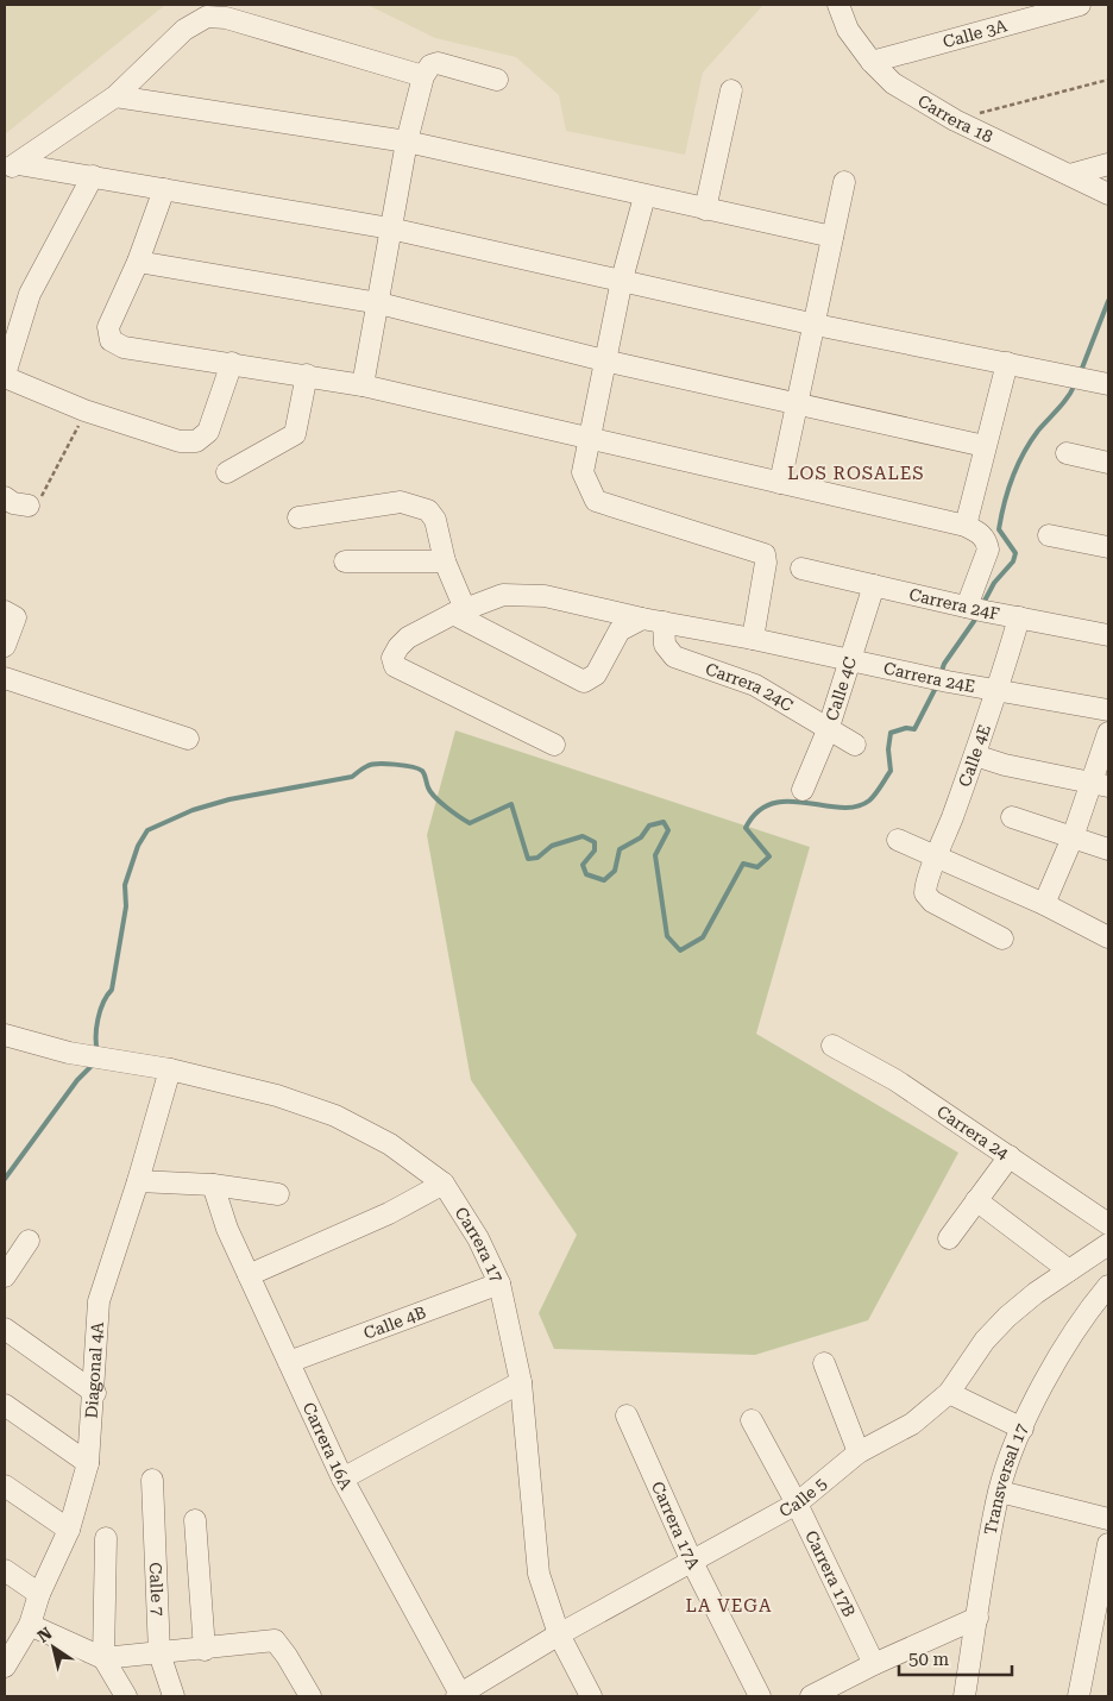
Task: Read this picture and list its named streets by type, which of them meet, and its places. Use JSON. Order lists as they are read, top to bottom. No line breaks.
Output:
{"streets":{"street":["Calle 3A","Carrera 18","Carrera 24F","Carrera 24E","Carrera 24C","Calle 4C","Calle 4E","Carrera 24","Carrera 17","Calle 4B","Diagonal 4A","Carrera 16A","Transversal 17","Calle 5","Carrera 17A","Carrera 17B","Calle 7"]},"crossings":[["Calle 3A","Carrera 18"],["Carrera 24F","Calle 4C"],["Carrera 24F","Calle 4E"],["Carrera 24E","Calle 4C"],["Carrera 24E","Calle 4E"],["Carrera 24C","Calle 4C"],["Carrera 17","Calle 4B"],["Carrera 17","Diagonal 4A"],["Carrera 17","Calle 5"],["Calle 4B","Carrera 16A"],["Carrera 16A","Calle 5"],["Calle 5","Carrera 17A"],["Calle 5","Carrera 17B"]],"districts":["LOS ROSALES","LA VEGA"],"scale_bar":"50 m","north":"top left"}
